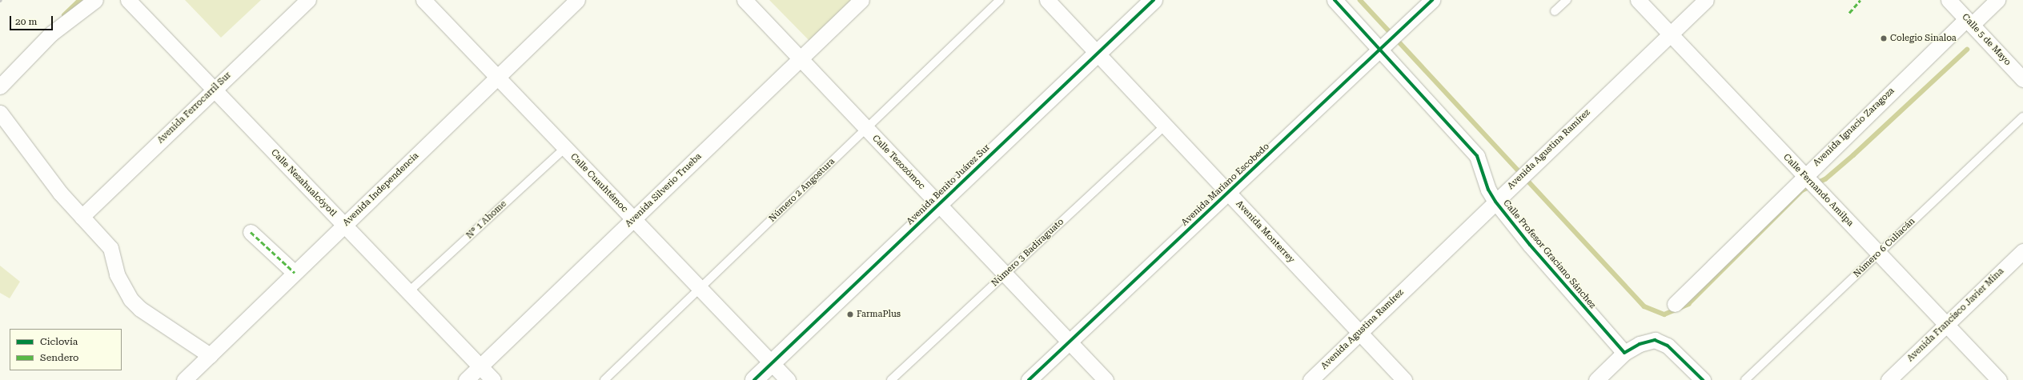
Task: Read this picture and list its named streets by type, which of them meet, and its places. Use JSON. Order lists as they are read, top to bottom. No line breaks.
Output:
{"streets":{"street":["Calle 5 de Mayo","Avenida Ferrocarril Sur","Avenida Ignacio Zaragoza","Avenida Agustina Ramírez","Calle Tezozómoc","Calle Nezahualcóyotl","Calle Cuauhtémoc","Avenida Benito Juárez Sur","Avenida Mariano Escobedo","Avenida Independencia","Avenida Silverio Trueba","Calle Fernando Amilpa","Avenida Monterrey","Calle Profesor Graciano Sánchez","Avenida Francisco Javier Mina"],"lane":["Número 2 Angostura","N° 1 Ahome","Número 6 Culiacán","Número 3 Badiraguato"]},"crossings":[["Calle 5 de Mayo","Avenida Ignacio Zaragoza"],["Avenida Ferrocarril Sur","Calle Nezahualcóyotl"],["Avenida Ignacio Zaragoza","Calle Fernando Amilpa"],["Avenida Agustina Ramírez","Calle Fernando Amilpa"],["Avenida Agustina Ramírez","Avenida Monterrey"],["Avenida Agustina Ramírez","Calle Profesor Graciano Sánchez"],["Calle Tezozómoc","Avenida Benito Juárez Sur"],["Calle Tezozómoc","Avenida Mariano Escobedo"],["Calle Tezozómoc","Avenida Silverio Trueba"],["Calle Tezozómoc","Número 2 Angostura"],["Calle Tezozómoc","Número 3 Badiraguato"],["Calle Nezahualcóyotl","Avenida Independencia"],["Calle Nezahualcóyotl","Avenida Silverio Trueba"],["Calle Nezahualcóyotl","N° 1 Ahome"],["Calle Cuauhtémoc","Avenida Benito Juárez Sur"],["Calle Cuauhtémoc","Avenida Independencia"],["Calle Cuauhtémoc","Avenida Silverio Trueba"],["Calle Cuauhtémoc","Número 2 Angostura"],["Calle Cuauhtémoc","N° 1 Ahome"],["Avenida Benito Juárez Sur","Avenida Monterrey"],["Avenida Mariano Escobedo","Avenida Monterrey"],["Avenida Mariano Escobedo","Calle Profesor Graciano Sánchez"],["Calle Fernando Amilpa","Número 6 Culiacán"],["Calle Fernando Amilpa","Avenida Francisco Javier Mina"],["Avenida Monterrey","Número 3 Badiraguato"]],"places":["Colegio Sinaloa","FarmaPlus"],"legend":["Ciclovía","Sendero"],"scale_bar":"20 m"}
